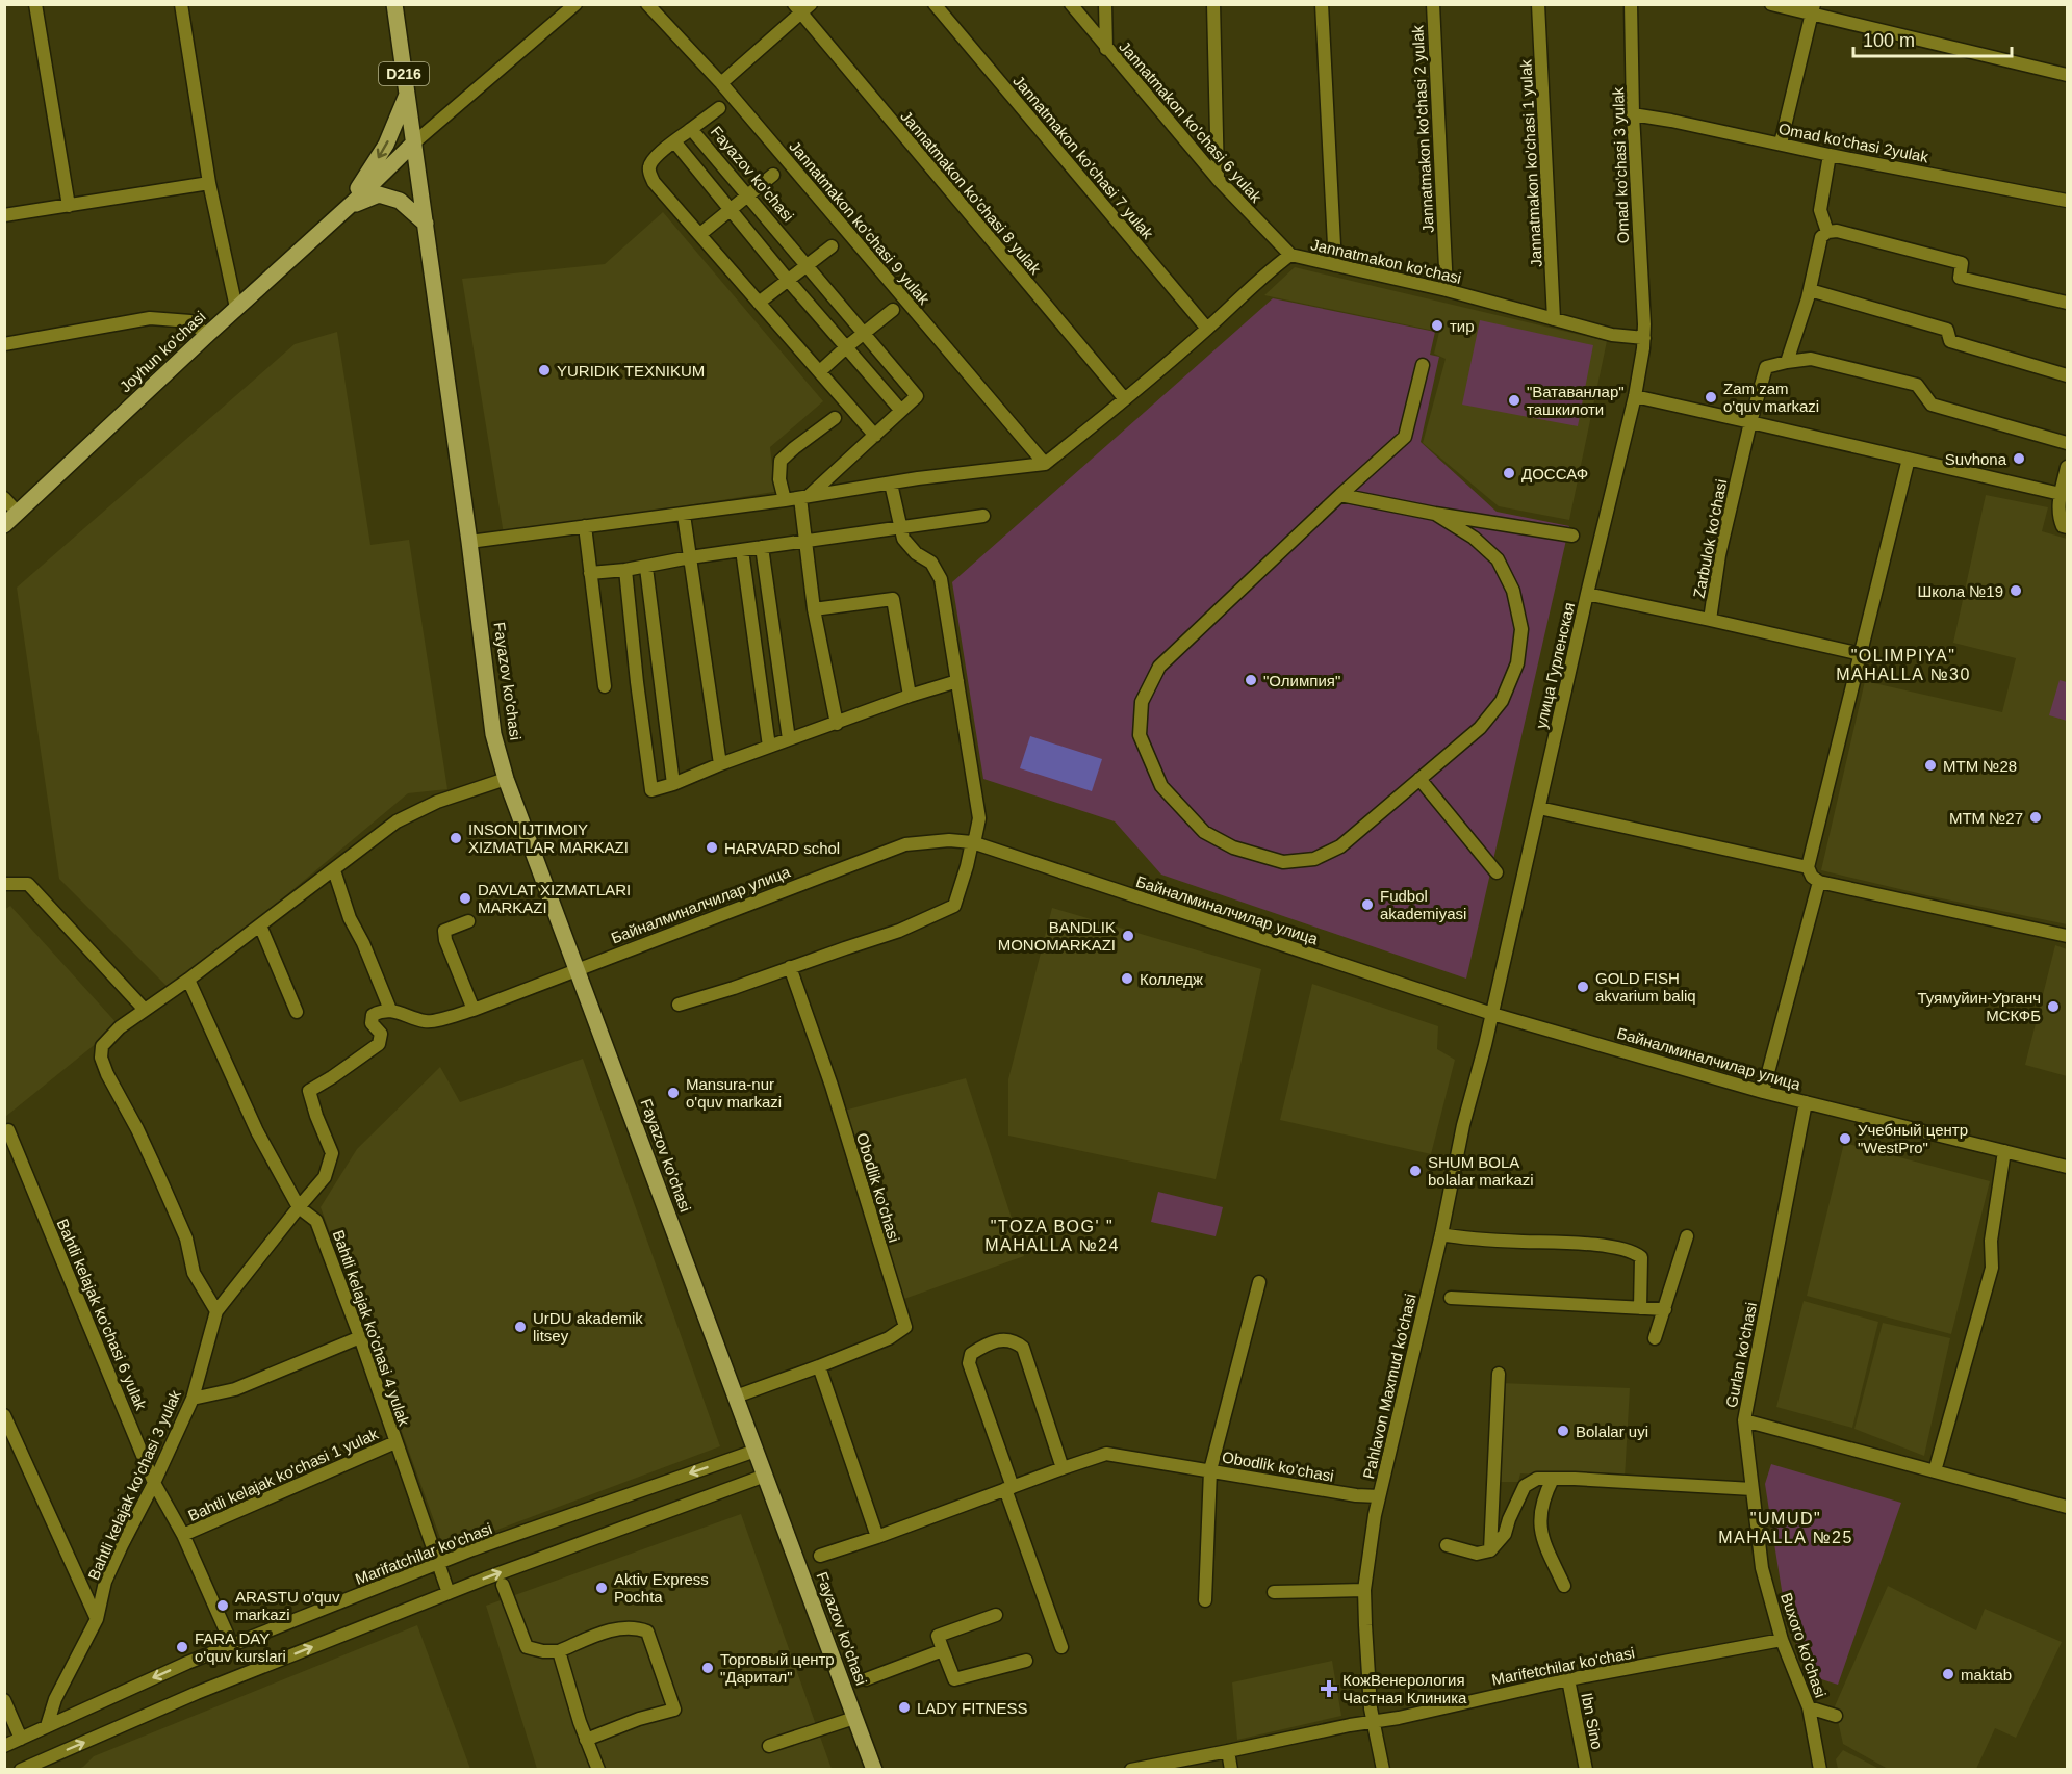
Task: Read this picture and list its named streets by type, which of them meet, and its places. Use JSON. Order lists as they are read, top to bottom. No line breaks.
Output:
{"streets":{"main road":["D216","Fayazov ko'chasi","Joyhun ko'chasi"],"street":["Jannatmakon ko'chasi 6 yulak","Jannatmakon ko'chasi 2 yulak","Omad ko'chasi 2yulak","Jannatmakon ko'chasi 7 yulak","Jannatmakon ko'chasi 1 yulak","Omad ko'chasi 3 yulak","Jannatmakon ko'chasi 8 yulak","Jannatmakon ko'chasi 9 yulak","Jannatmakon ko'chasi","Zarbulok ko'chasi","улица Гурленская","Байналминалчилар улица","Obodlik ko'chasi","Bahtli kelajak ko'chasi 6 yulak","Bahtli kelajak ko'chasi 4 yulak","Gurlan ko'chasi","Pahlavon Maxmud ko'chasi","Bahtli kelajak ko'chasi 1 yulak","Bahtli kelajak ko'chasi 3 yulak","Marifatchilar ko'chasi","Buxoro ko'chasi","Marifetchilar ko'chasi","Ibn Sino"]},"crossings":[["Jannatmakon ko'chasi 6 yulak","Jannatmakon ko'chasi"],["Jannatmakon ko'chasi 2 yulak","Jannatmakon ko'chasi"],["Omad ko'chasi 2yulak","Omad ko'chasi 3 yulak"],["Jannatmakon ko'chasi 7 yulak","Jannatmakon ko'chasi"],["Jannatmakon ko'chasi 1 yulak","Jannatmakon ko'chasi"],["Omad ko'chasi 3 yulak","улица Гурленская"],["Fayazov ko'chasi","Байналминалчилар улица"],["Fayazov ko'chasi","Obodlik ko'chasi"],["Fayazov ko'chasi","Marifatchilar ko'chasi"],["Jannatmakon ko'chasi 8 yulak","Jannatmakon ko'chasi"],["Jannatmakon ko'chasi 9 yulak","Jannatmakon ko'chasi"],["Jannatmakon ko'chasi","улица Гурленская"],["улица Гурленская","Байналминалчилар улица"],["улица Гурленская","Pahlavon Maxmud ko'chasi"],["Байналминалчилар улица","Gurlan ko'chasi"],["Байналминалчилар улица","Pahlavon Maxmud ko'chasi"],["Байналминалчилар улица","Bahtli kelajak ko'chasi 3 yulak"],["Obodlik ko'chasi","Pahlavon Maxmud ko'chasi"],["Bahtli kelajak ko'chasi 6 yulak","Bahtli kelajak ko'chasi 1 yulak"],["Bahtli kelajak ko'chasi 6 yulak","Bahtli kelajak ko'chasi 3 yulak"],["Bahtli kelajak ko'chasi 6 yulak","Marifatchilar ko'chasi"],["Bahtli kelajak ko'chasi 4 yulak","Bahtli kelajak ko'chasi 1 yulak"],["Bahtli kelajak ko'chasi 4 yulak","Bahtli kelajak ko'chasi 3 yulak"],["Bahtli kelajak ko'chasi 4 yulak","Marifatchilar ko'chasi"],["Gurlan ko'chasi","Buxoro ko'chasi"],["Pahlavon Maxmud ko'chasi","Marifetchilar ko'chasi"],["Bahtli kelajak ko'chasi 3 yulak","Marifatchilar ko'chasi"],["Buxoro ko'chasi","Marifetchilar ko'chasi"],["Marifetchilar ko'chasi","Ibn Sino"]],"districts":["\"OLIMPIYA\" MAHALLA №30","\"TOZA BOG' \" MAHALLA №24","\"UMUD\" MAHALLA №25"],"places":{"other":["тир","YURIDIK TEXNIKUM","Zam zam o'quv markazi","\"Ватаванлар\" ташкилоти","Suvhona","ДОССАФ","Школа №19","\"Олимпия\"","MTM №28","MTM №27","INSON IJTIMOIY XIZMATLAR MARKAZI","HARVARD schol","DAVLAT XIZMATLARI MARKAZI","Fudbol akademiyasi","BANDLIK MONOMARKAZI","Колледж","GOLD FISH akvarium baliq","Туямуйин-Урганч МСКФБ","Mansura-nur o'quv markazi","Учебный центр \"WestPro\"","SHUM BOLA bolalar markazi","UrDU akademik litsey","Bolalar uyi","Aktiv Express Pochta","ARASTU o'quv markazi","FARA DAY o'quv kurslari","Торговый центр \"Даритал\"","maktab","LADY FITNESS"],"health":["КожВенерология Частная Клиника"]},"scale_bar":"100 m"}
